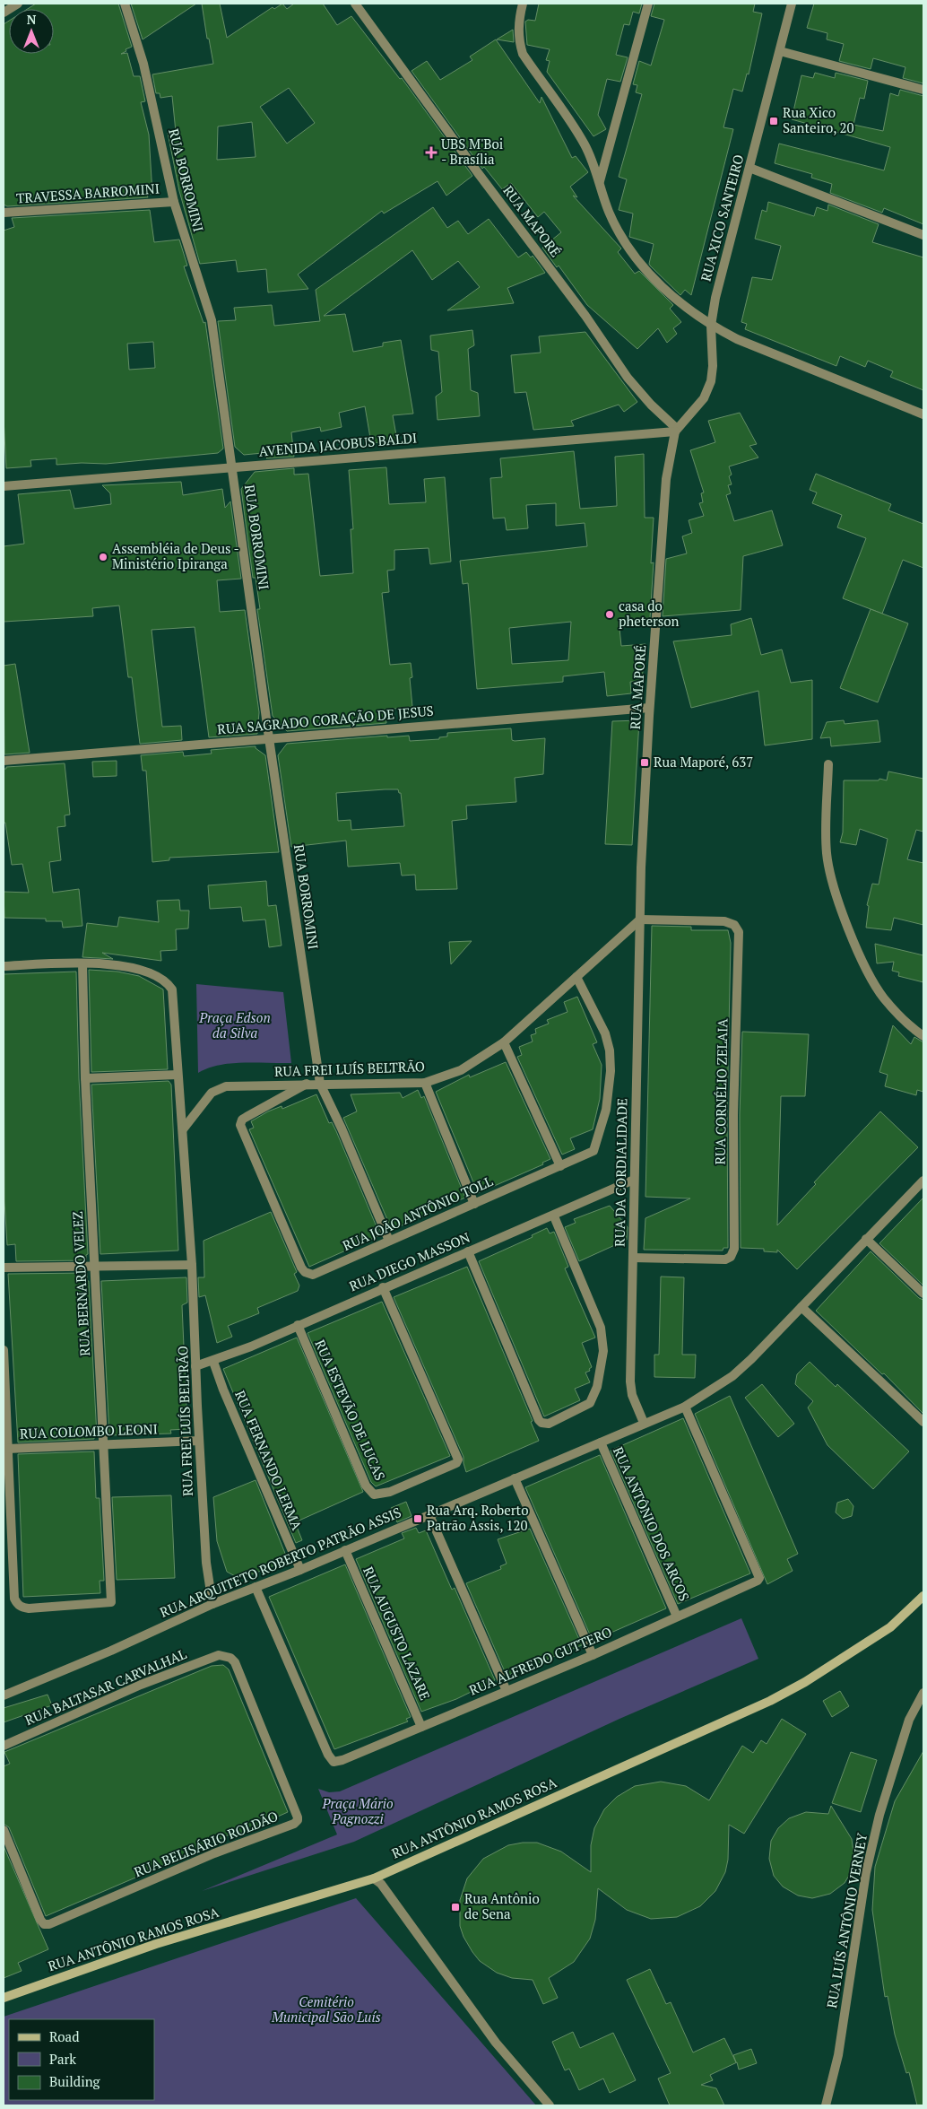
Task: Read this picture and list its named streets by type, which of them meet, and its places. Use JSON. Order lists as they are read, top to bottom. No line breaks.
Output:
{"streets":{"main road":["RUA ANTÔNIO RAMOS ROSA"],"street":["RUA BORROMINI","TRAVESSA BARROMINI","RUA XICO SANTEIRO","RUA MAPORÉ","AVENIDA JACOBUS BALDI","RUA SAGRADO CORAÇÃO DE JESUS","RUA FREI LUÍS BELTRÃO","RUA CORNÉLIO ZELAIA","RUA DA CORDIALIDADE","RUA JOÃO ANTÔNIO TOLL","RUA DIEGO MASSON","RUA BERNARDO VELEZ","RUA ESTEVÃO DE LUCAS","RUA COLOMBO LEONI","RUA FERNANDO LERMA","RUA ANTÔNIO DOS ARCOS","RUA ARQUITETO ROBERTO PATRÃO ASSIS","RUA AUGUSTO LAZARE","RUA ALFREDO GUTTERO","RUA BALTASAR CARVALHAL","RUA BELISÁRIO ROLDÃO","RUA LUÍS ANTÔNIO VERNEY"]},"crossings":[["RUA BORROMINI","TRAVESSA BARROMINI"],["RUA BORROMINI","AVENIDA JACOBUS BALDI"],["RUA BORROMINI","RUA SAGRADO CORAÇÃO DE JESUS"],["RUA BORROMINI","RUA FREI LUÍS BELTRÃO"],["RUA BORROMINI","RUA JOÃO ANTÔNIO TOLL"],["RUA XICO SANTEIRO","RUA MAPORÉ"],["RUA XICO SANTEIRO","AVENIDA JACOBUS BALDI"],["RUA MAPORÉ","AVENIDA JACOBUS BALDI"],["RUA MAPORÉ","RUA SAGRADO CORAÇÃO DE JESUS"],["RUA MAPORÉ","RUA FREI LUÍS BELTRÃO"],["RUA MAPORÉ","RUA CORNÉLIO ZELAIA"],["RUA MAPORÉ","RUA DA CORDIALIDADE"],["RUA FREI LUÍS BELTRÃO","RUA CORNÉLIO ZELAIA"],["RUA FREI LUÍS BELTRÃO","RUA DA CORDIALIDADE"],["RUA FREI LUÍS BELTRÃO","RUA JOÃO ANTÔNIO TOLL"],["RUA FREI LUÍS BELTRÃO","RUA DIEGO MASSON"],["RUA FREI LUÍS BELTRÃO","RUA BERNARDO VELEZ"],["RUA FREI LUÍS BELTRÃO","RUA COLOMBO LEONI"],["RUA FREI LUÍS BELTRÃO","RUA ARQUITETO ROBERTO PATRÃO ASSIS"],["RUA CORNÉLIO ZELAIA","RUA DA CORDIALIDADE"],["RUA DA CORDIALIDADE","RUA DIEGO MASSON"],["RUA DA CORDIALIDADE","RUA ARQUITETO ROBERTO PATRÃO ASSIS"],["RUA DIEGO MASSON","RUA ESTEVÃO DE LUCAS"],["RUA DIEGO MASSON","RUA FERNANDO LERMA"],["RUA BERNARDO VELEZ","RUA COLOMBO LEONI"],["RUA FERNANDO LERMA","RUA ARQUITETO ROBERTO PATRÃO ASSIS"],["RUA ANTÔNIO DOS ARCOS","RUA ARQUITETO ROBERTO PATRÃO ASSIS"],["RUA ANTÔNIO DOS ARCOS","RUA ALFREDO GUTTERO"],["RUA ARQUITETO ROBERTO PATRÃO ASSIS","RUA AUGUSTO LAZARE"],["RUA ARQUITETO ROBERTO PATRÃO ASSIS","RUA ALFREDO GUTTERO"],["RUA AUGUSTO LAZARE","RUA ALFREDO GUTTERO"],["RUA BALTASAR CARVALHAL","RUA BELISÁRIO ROLDÃO"]],"parks":["Praça Edson da Silva","Praça Mário Pagnozzi","Cemitério Municipal São Luís"],"places":{"transit":["Rua Xico Santeiro, 20","Rua Maporé, 637","Rua Arq. Roberto Patrão Assis, 120","Rua Antônio de Sena"],"health":["UBS M'Boi - Brasília"],"other":["Assembléia de Deus - Ministério Ipiranga","casa do pheterson"]},"legend":["Road","Park","Building"],"north":"top"}
